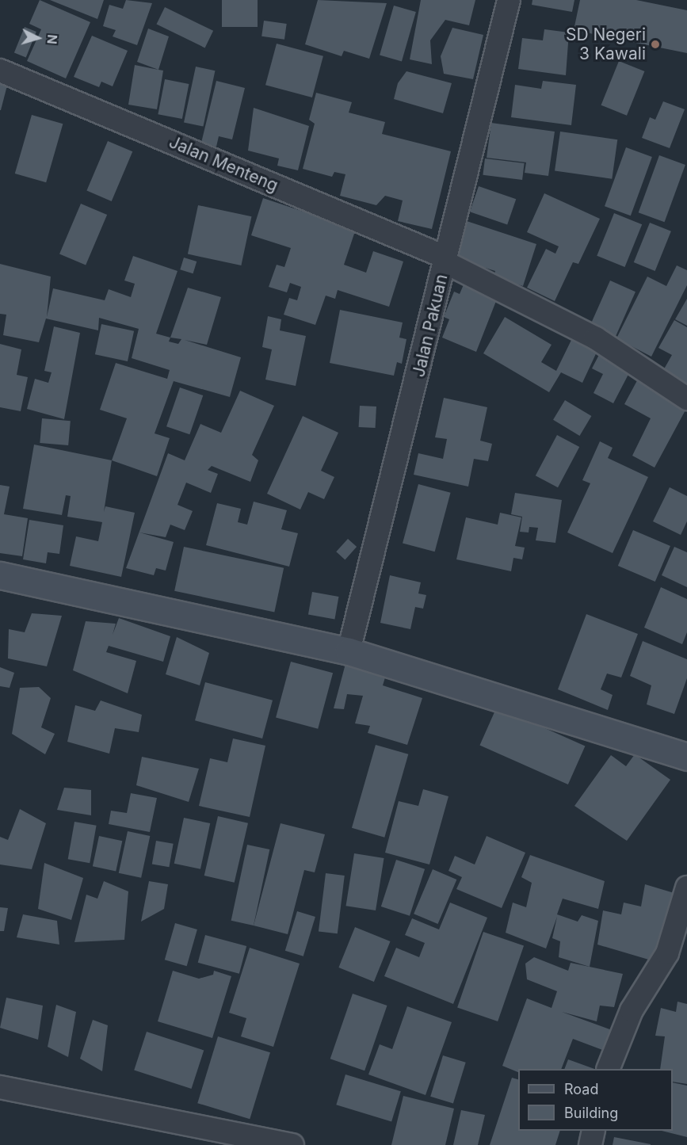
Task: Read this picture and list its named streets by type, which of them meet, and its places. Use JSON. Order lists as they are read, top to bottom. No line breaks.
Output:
{"streets":{"street":["Jalan Menteng","Jalan Pakuan"]},"crossings":[["Jalan Menteng","Jalan Pakuan"]],"places":["SD Negeri 3 Kawali"],"legend":["Road","Building"],"north":"right"}
